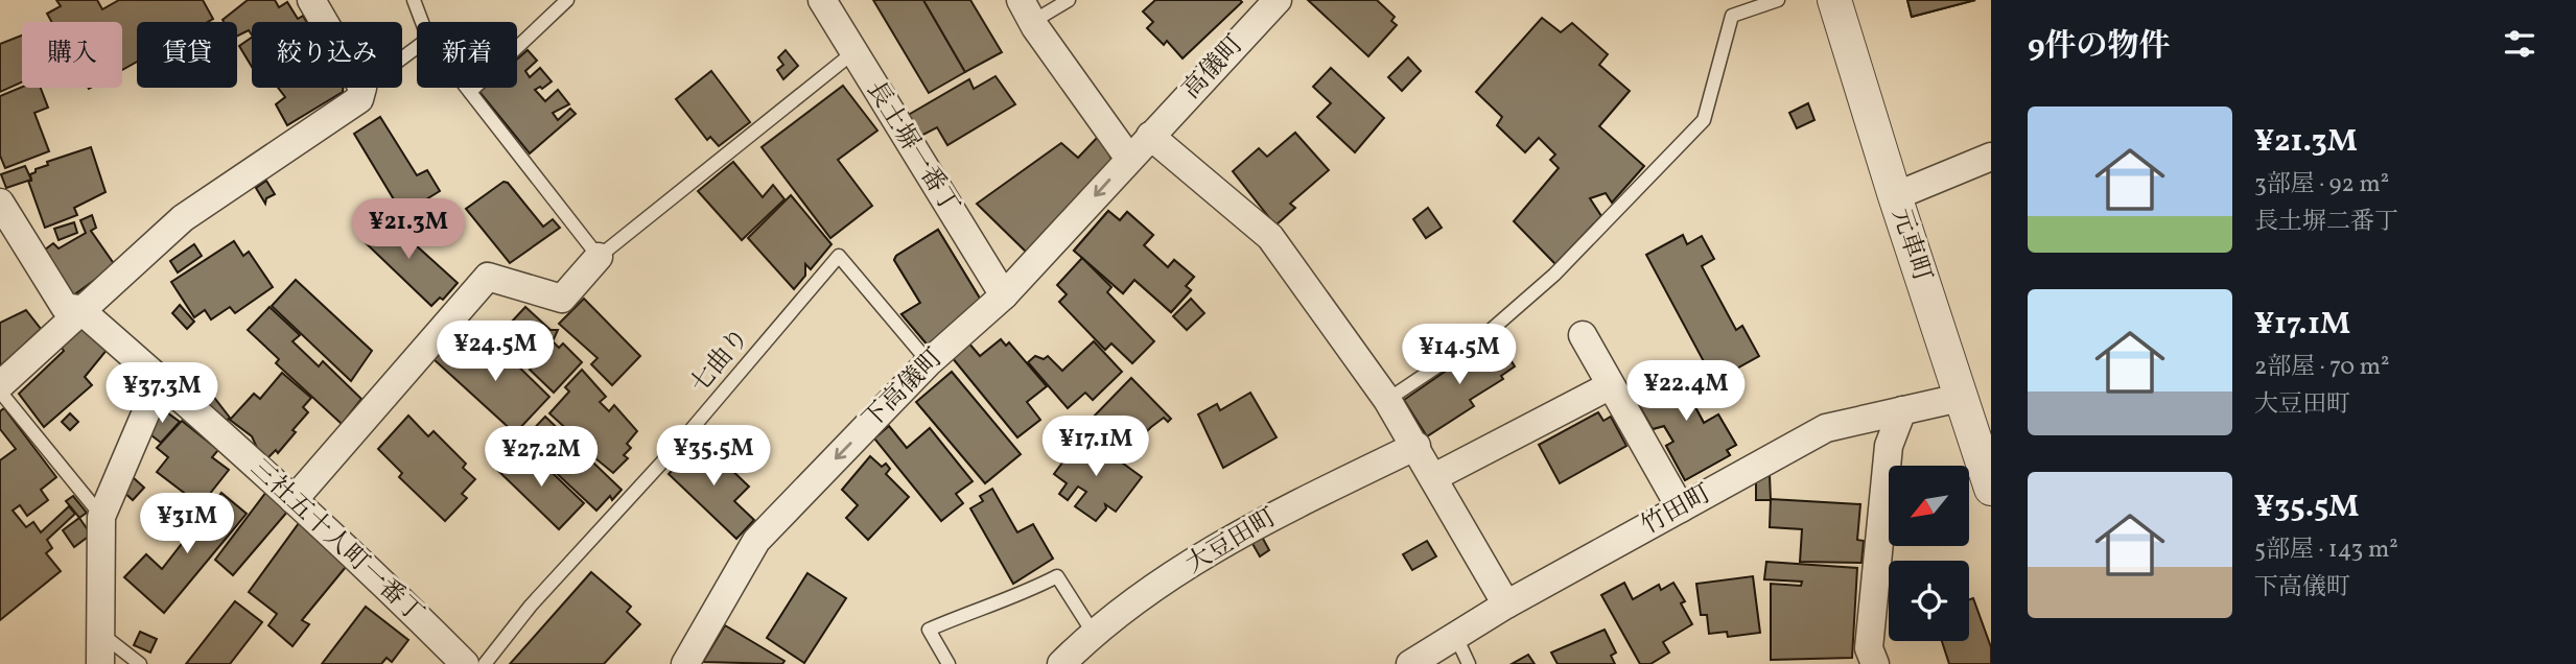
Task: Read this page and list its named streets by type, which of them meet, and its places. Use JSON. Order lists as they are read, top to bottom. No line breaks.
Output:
{"streets":{"street":["高儀町","長土塀一番丁","元車町","下高儀町","竹田町","三社五十人町一番丁","大豆田町"],"lane":["七曲り"]},"crossings":[["高儀町","下高儀町"],["長土塀一番丁","下高儀町"],["元車町","竹田町"],["七曲り","下高儀町"]],"one_way":["下高儀町"],"north":"bottom left","page":{"heading":"9件の物件","chip":["購入","賃貸","絞り込み","新着"],"list":[{"name":"¥21.3M","note":"3部屋 · 92 m² · 長土塀二番丁"},{"name":"¥17.1M","note":"2部屋 · 70 m² · 大豆田町"},{"name":"¥35.5M","note":"5部屋 · 143 m² · 下高儀町"}],"price":["¥21.3M","¥24.5M","¥14.5M","¥22.4M","¥37.3M","¥17.1M","¥35.5M","¥27.2M","¥31M"]}}
